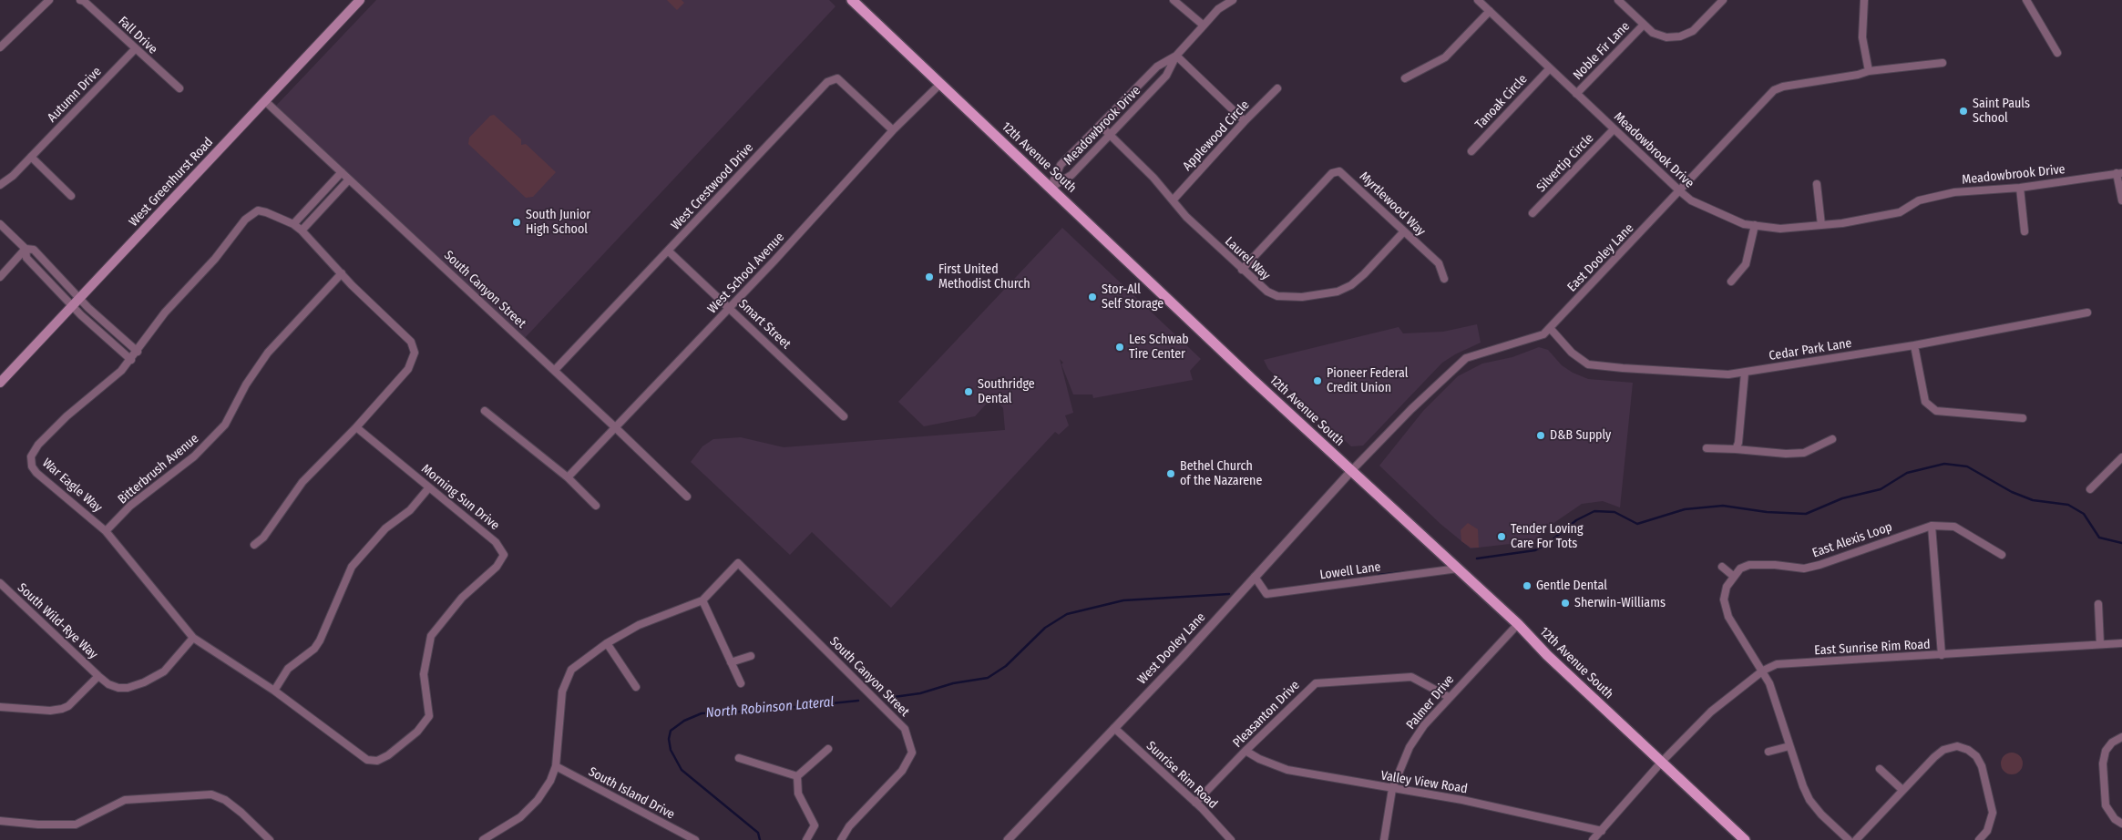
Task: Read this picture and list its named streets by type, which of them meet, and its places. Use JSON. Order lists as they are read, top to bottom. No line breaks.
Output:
{"streets":{"main road":["12th Avenue South","West Greenhurst Road"],"street":["Fall Drive","Noble Fir Lane","Autumn Drive","Tanoak Circle","Meadowbrook Drive","Applewood Circle","Silvertip Circle","West Crestwood Drive","Myrtlewood Way","East Dooley Lane","Laurel Way","West School Avenue","South Canyon Street","Smart Street","Cedar Park Lane","Bitterbrush Avenue","War Eagle Way","Morning Sun Drive","East Alexis Loop","Lowell Lane","South Wild-Rye Way","East Sunrise Rim Road","West Dooley Lane","Palmer Drive","Pleasanton Drive","Sunrise Rim Road","Valley View Road","South Island Drive"]},"crossings":[["Fall Drive","Autumn Drive"],["Noble Fir Lane","Meadowbrook Drive"],["Tanoak Circle","Meadowbrook Drive"],["Meadowbrook Drive","12th Avenue South"],["Meadowbrook Drive","Silvertip Circle"],["Meadowbrook Drive","East Dooley Lane"],["Meadowbrook Drive","Laurel Way"],["Applewood Circle","Laurel Way"],["12th Avenue South","East Dooley Lane"],["12th Avenue South","West School Avenue"],["12th Avenue South","Lowell Lane"],["12th Avenue South","East Sunrise Rim Road"],["12th Avenue South","West Dooley Lane"],["12th Avenue South","Palmer Drive"],["West Greenhurst Road","South Canyon Street"],["West Crestwood Drive","West School Avenue"],["West Crestwood Drive","South Canyon Street"],["West Crestwood Drive","Smart Street"],["Myrtlewood Way","Laurel Way"],["East Dooley Lane","Cedar Park Lane"],["East Dooley Lane","West Dooley Lane"],["West School Avenue","South Canyon Street"],["West School Avenue","Smart Street"],["Bitterbrush Avenue","War Eagle Way"],["War Eagle Way","Morning Sun Drive"],["Lowell Lane","West Dooley Lane"],["West Dooley Lane","Sunrise Rim Road"],["Palmer Drive","Pleasanton Drive"],["Palmer Drive","Valley View Road"],["Pleasanton Drive","Sunrise Rim Road"],["Pleasanton Drive","Valley View Road"]],"water":["North Robinson Lateral"],"places":["Saint Pauls School","South Junior High School","First United Methodist Church","Stor-All Self Storage","Les Schwab Tire Center","Pioneer Federal Credit Union","Southridge Dental","D&B Supply","Bethel Church of the Nazarene","Tender Loving Care For Tots","Gentle Dental","Sherwin-Williams"]}
